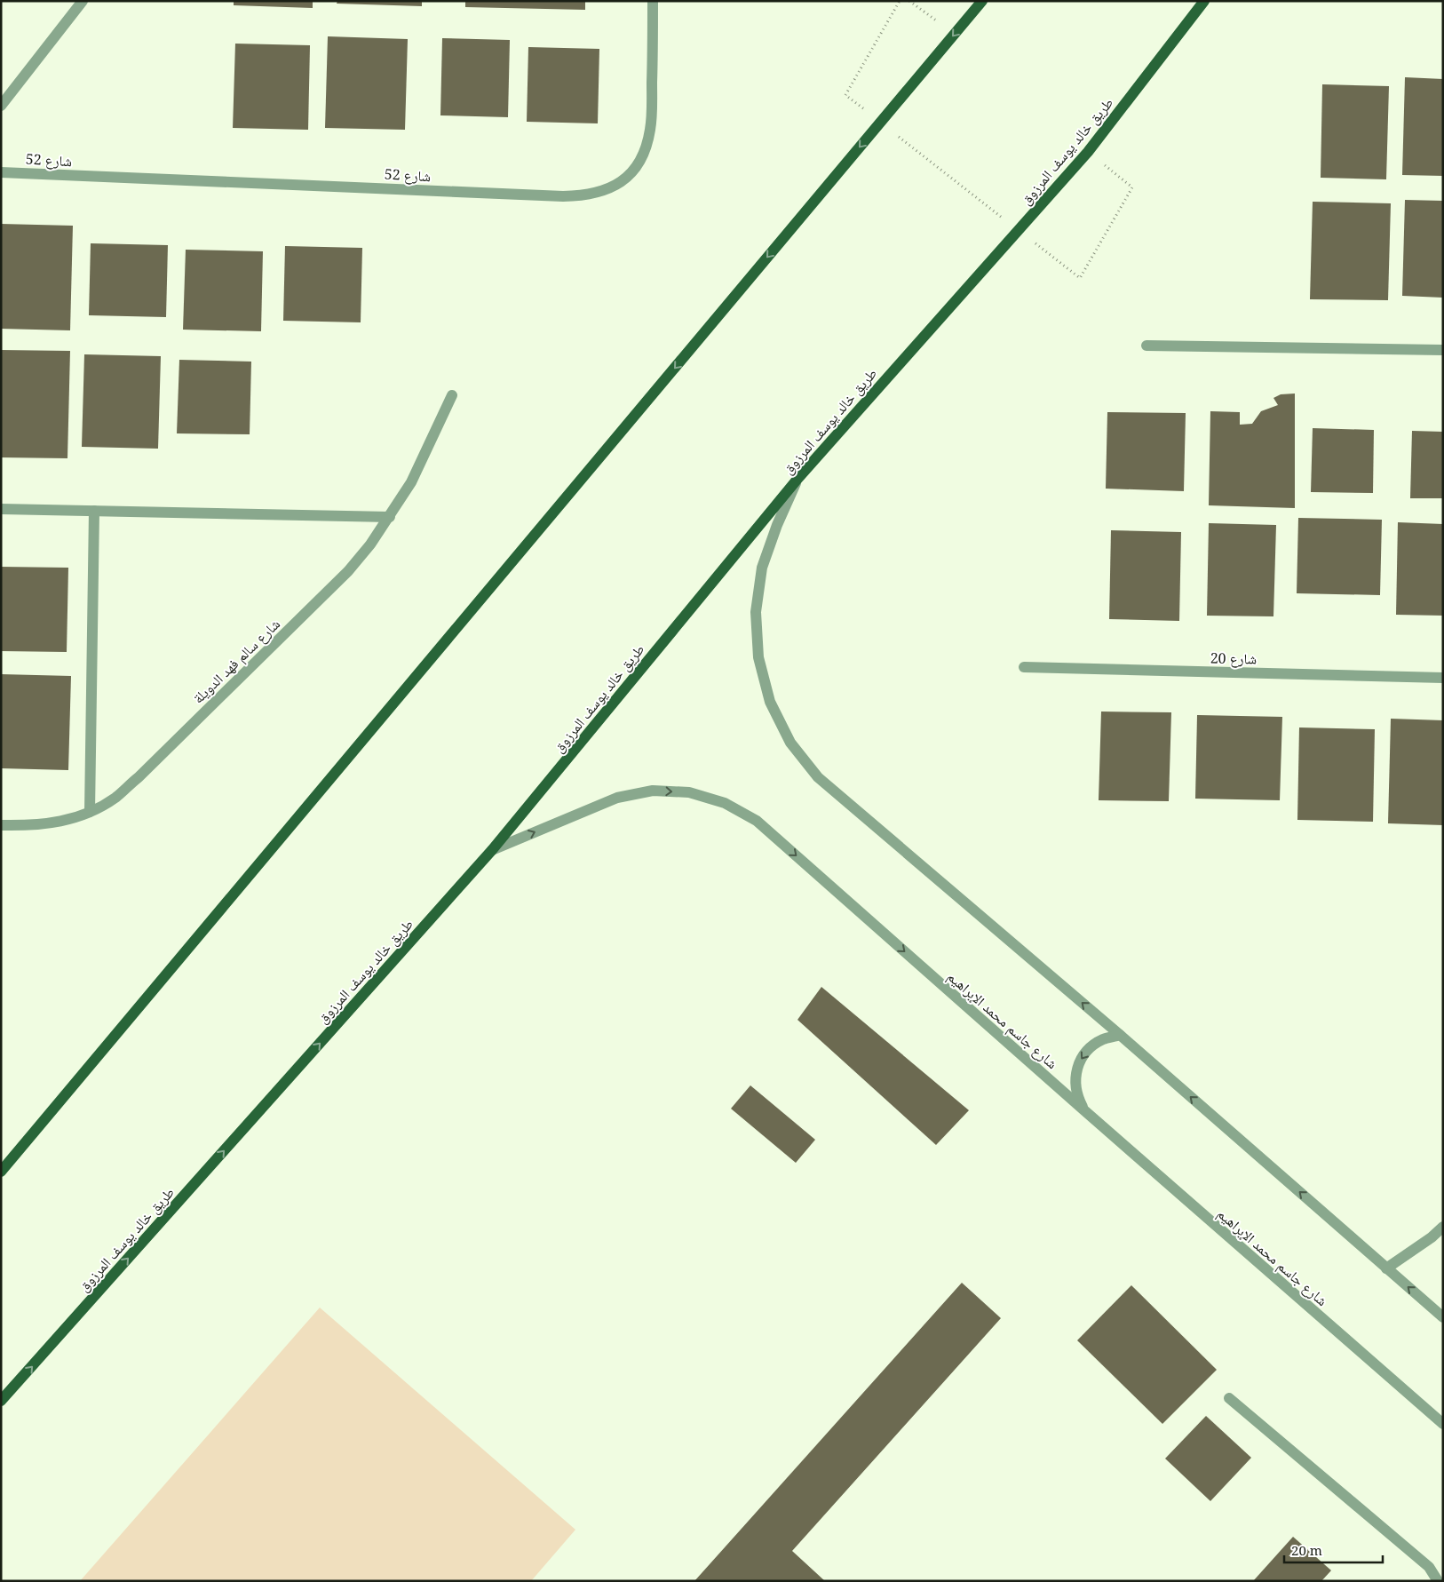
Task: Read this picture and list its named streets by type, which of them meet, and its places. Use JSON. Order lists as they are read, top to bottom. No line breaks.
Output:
{"streets":{"main road":["طريق خالد يوسف المرزوق"],"street":["شارع 52","شارع 20","شارع سالم فهد الدويلة","شارع جاسم محمد الإبراهيم"]},"crossings":[["طريق خالد يوسف المرزوق","شارع جاسم محمد الإبراهيم"]],"one_way":["طريق خالد يوسف المرزوق","شارع جاسم محمد الإبراهيم"],"scale_bar":"20 m"}
